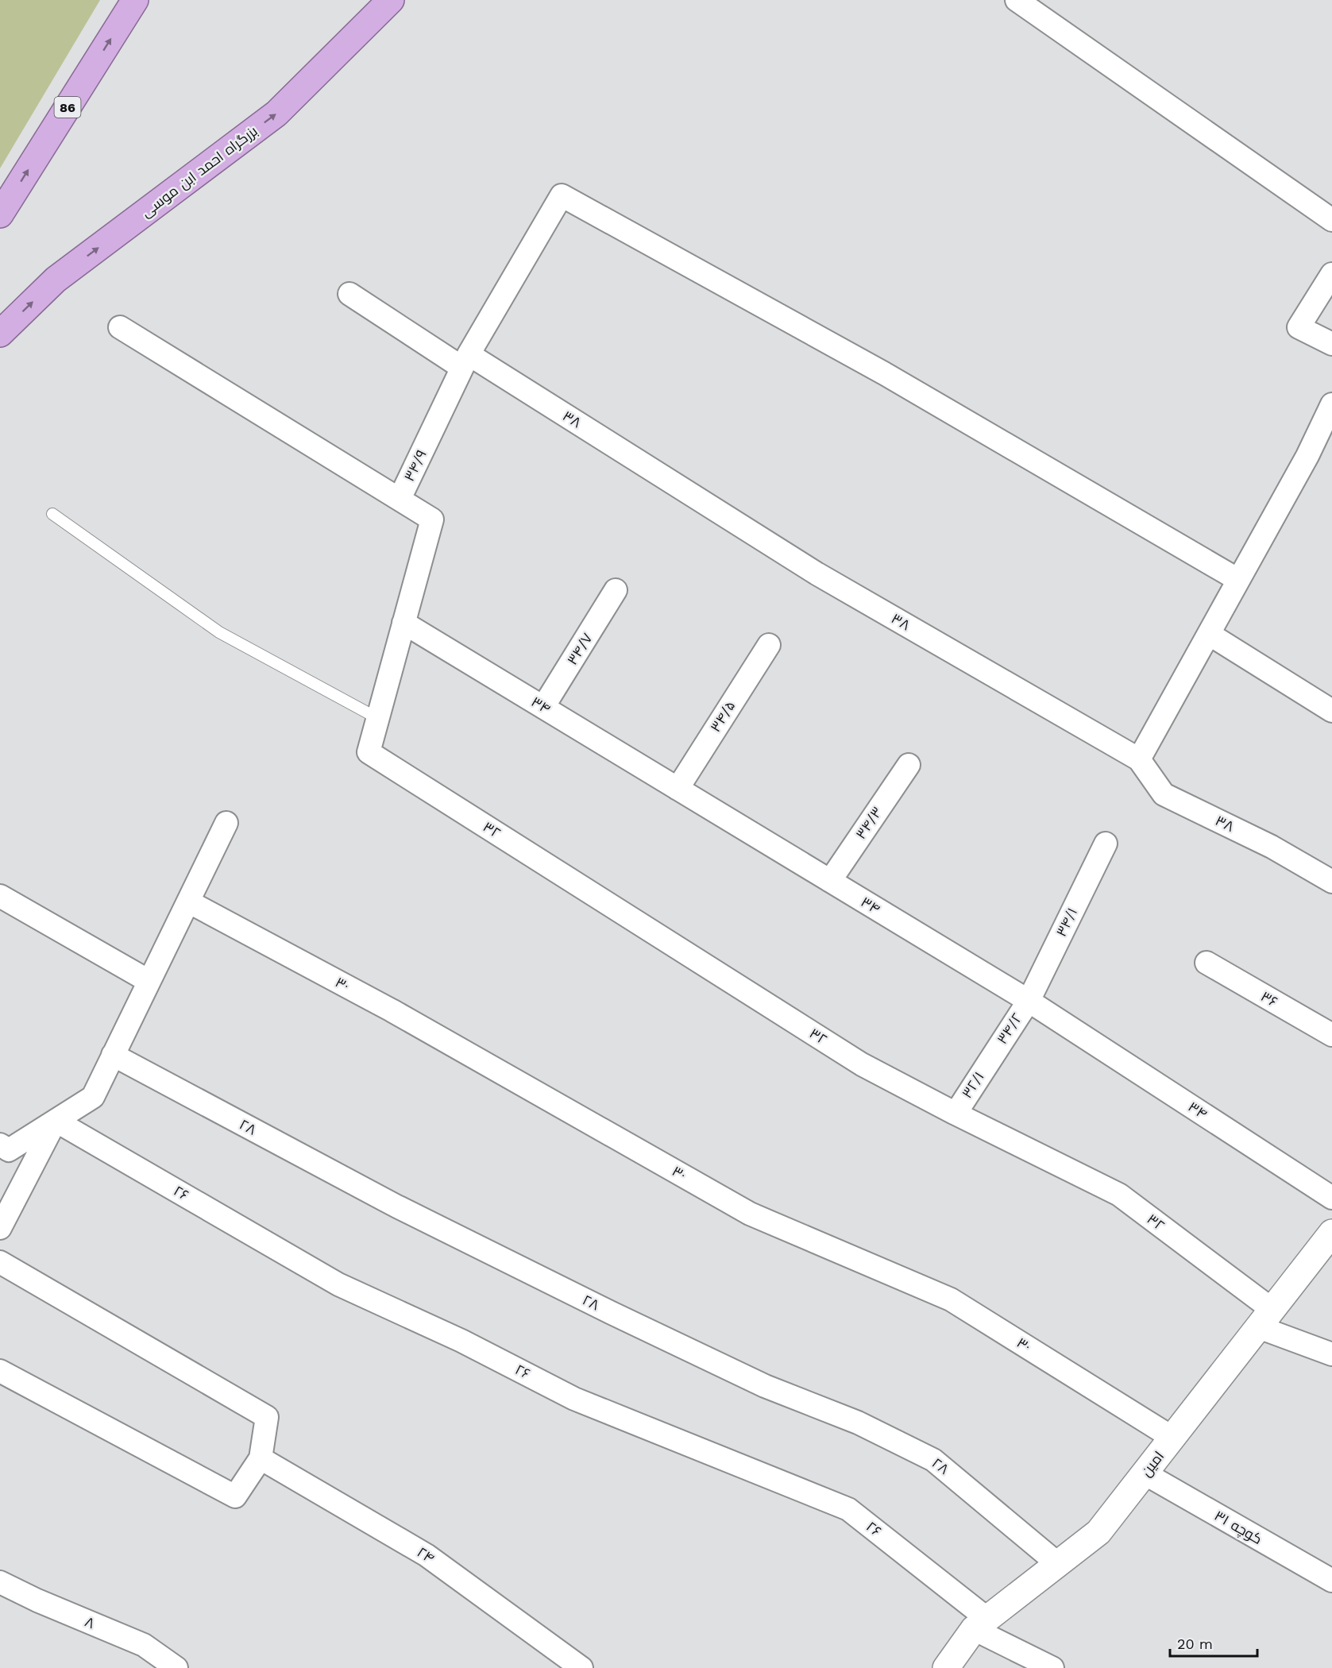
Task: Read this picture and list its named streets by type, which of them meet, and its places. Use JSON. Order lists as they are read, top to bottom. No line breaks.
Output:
{"streets":{"highway":["86","بزرگراه احمد ابن موسی"],"street":["۳۸","۳۴/۹","۳۴/۷","۳۴","۳۴/۵","۳۴/۳","۳۲","۳۴/۱","۳۰","۳۶","۳۴/۲","۳۲/۱","۲۸","۲۶","امین","کوچه ۳۱","۲۴","۸"]},"crossings":[["۳۸","۳۴/۹"],["۳۴/۷","۳۴"],["۳۴","۳۴/۵"],["۳۴","۳۴/۳"],["۳۴","۳۴/۱"],["۳۴","۳۴/۲"],["۳۲","۳۲/۱"],["۳۲","امین"],["۳۴/۱","۳۴/۲"],["۳۰","امین"],["۳۴/۲","۳۲/۱"],["۲۸","امین"],["۲۶","امین"],["امین","کوچه ۳۱"]],"scale_bar":"20 m"}
